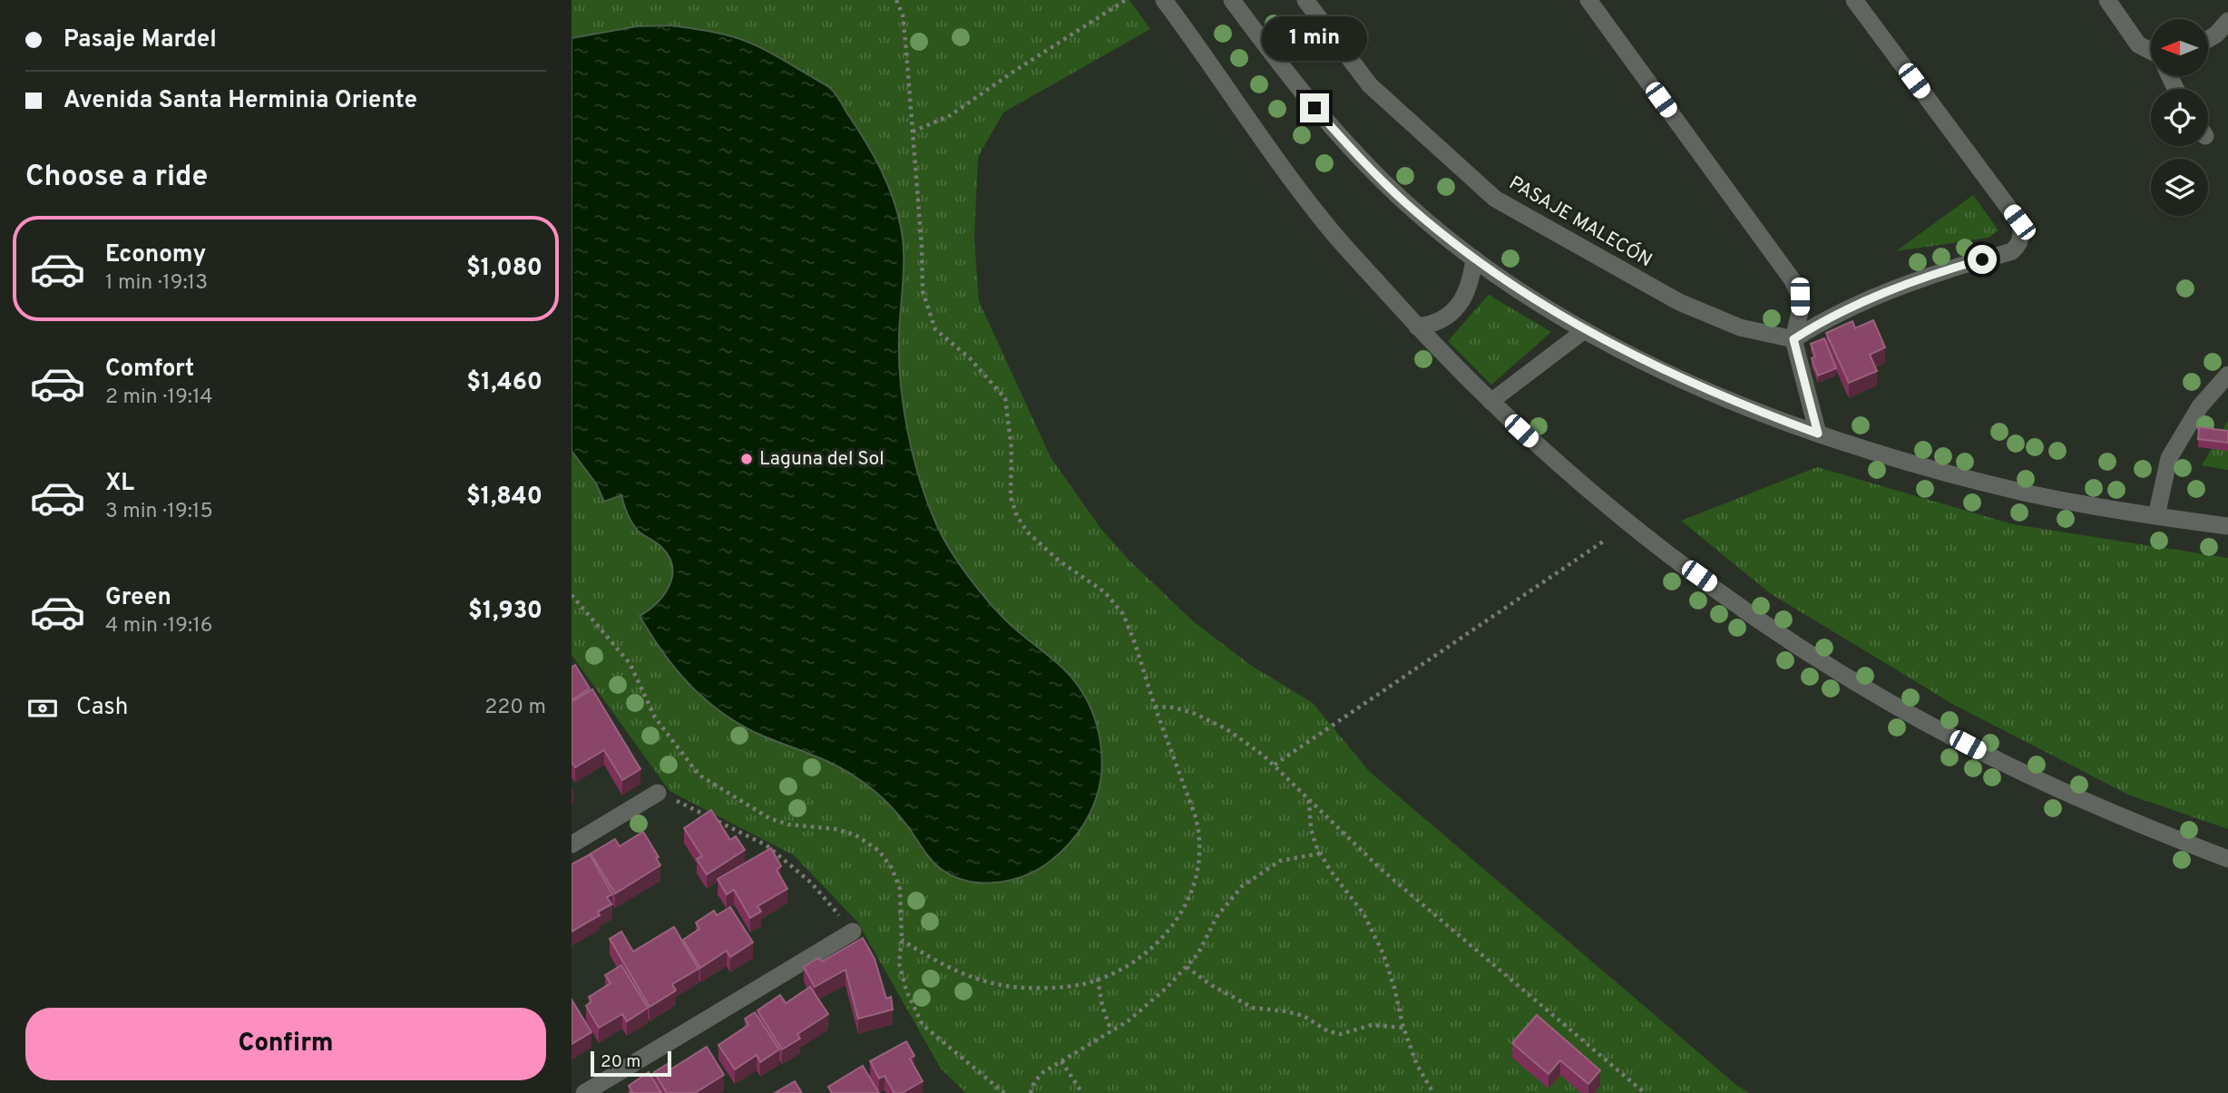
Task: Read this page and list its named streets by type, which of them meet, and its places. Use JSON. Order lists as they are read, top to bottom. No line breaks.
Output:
{"streets":{"street":["PASAJE MALECÓN"]},"places":["Laguna del Sol"],"scale_bar":"20 m","north":"left","page":{"banner":["Pasaje Mardel","Avenida Santa Herminia Oriente"],"bubble":"1 min","heading":"Choose a ride","list":[{"name":"Economy","note":"1 min · 19:13","value":"$1,080"},{"name":"Comfort","note":"2 min · 19:14","value":"$1,460"},{"name":"XL","note":"3 min · 19:15","value":"$1,840"},{"name":"Green","note":"4 min · 19:16","value":"$1,930"}],"pay":["Cash","220 m"],"buttons":"Confirm","scale":"20 m"}}
